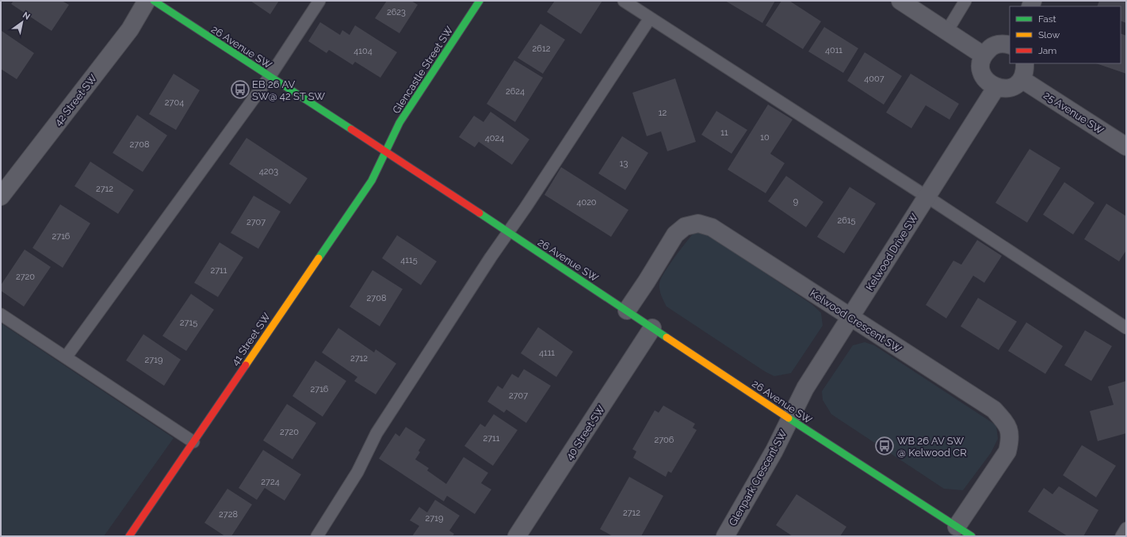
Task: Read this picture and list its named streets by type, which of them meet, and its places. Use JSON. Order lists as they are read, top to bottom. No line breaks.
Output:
{"streets":{"street":["26 Avenue SW","Glencastle Street SW","42 Street SW","25 Avenue SW","Kelwood Drive SW","Kelwood Crescent SW","41 Street SW","40 Street SW","Glenpark Crescent SW"]},"crossings":[["26 Avenue SW","Glencastle Street SW"],["26 Avenue SW","Kelwood Drive SW"],["26 Avenue SW","Kelwood Crescent SW"],["26 Avenue SW","41 Street SW"],["26 Avenue SW","40 Street SW"],["26 Avenue SW","Glenpark Crescent SW"],["Glencastle Street SW","41 Street SW"],["Kelwood Drive SW","Kelwood Crescent SW"],["Kelwood Drive SW","Glenpark Crescent SW"]],"places":{"bus stop":["EB 26 AV SW@ 42 ST SW","WB 26 AV SW @ Kelwood CR"]},"house_numbers":["2623","2612","4011","4104","4007","2624","2704","12","11","10","4024","2708","13","4203","2712","9","4020","2615","2707","2716","4115","2711","2720","2708","2715","4111","2712","2719","2716","2707","2720","2711","2706","2724","2712","2728","2719"],"legend":["Fast","Slow","Jam"],"north":"top right"}
